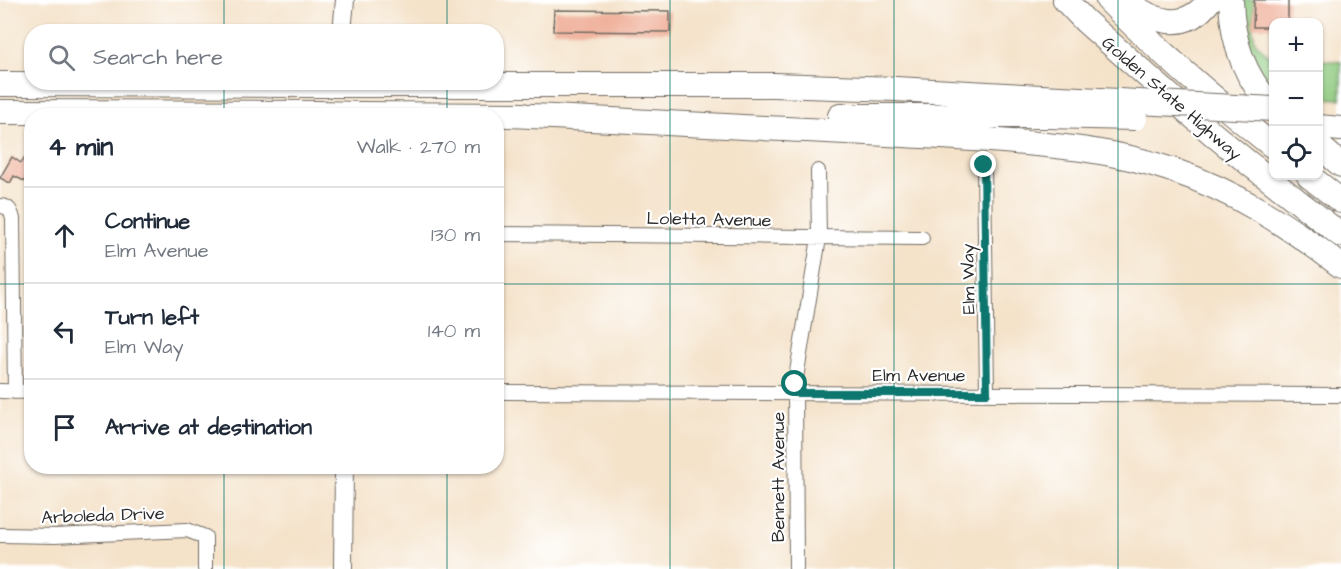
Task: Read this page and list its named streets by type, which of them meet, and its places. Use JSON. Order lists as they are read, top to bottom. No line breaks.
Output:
{"streets":{"highway":["Golden State Highway"],"street":["Loletta Avenue","Elm Way","Elm Avenue","Bennett Avenue","Arboleda Drive"]},"crossings":[["Loletta Avenue","Bennett Avenue"],["Elm Way","Elm Avenue"],["Elm Avenue","Bennett Avenue"]],"page":{"map_buttons":["+","−"],"search":"Search here","heading":["4 min","Walk · 270 m"],"list":[["Continue","Elm Avenue","130 m"],["Turn left","Elm Way","140 m"],"Arrive at destination"]}}
